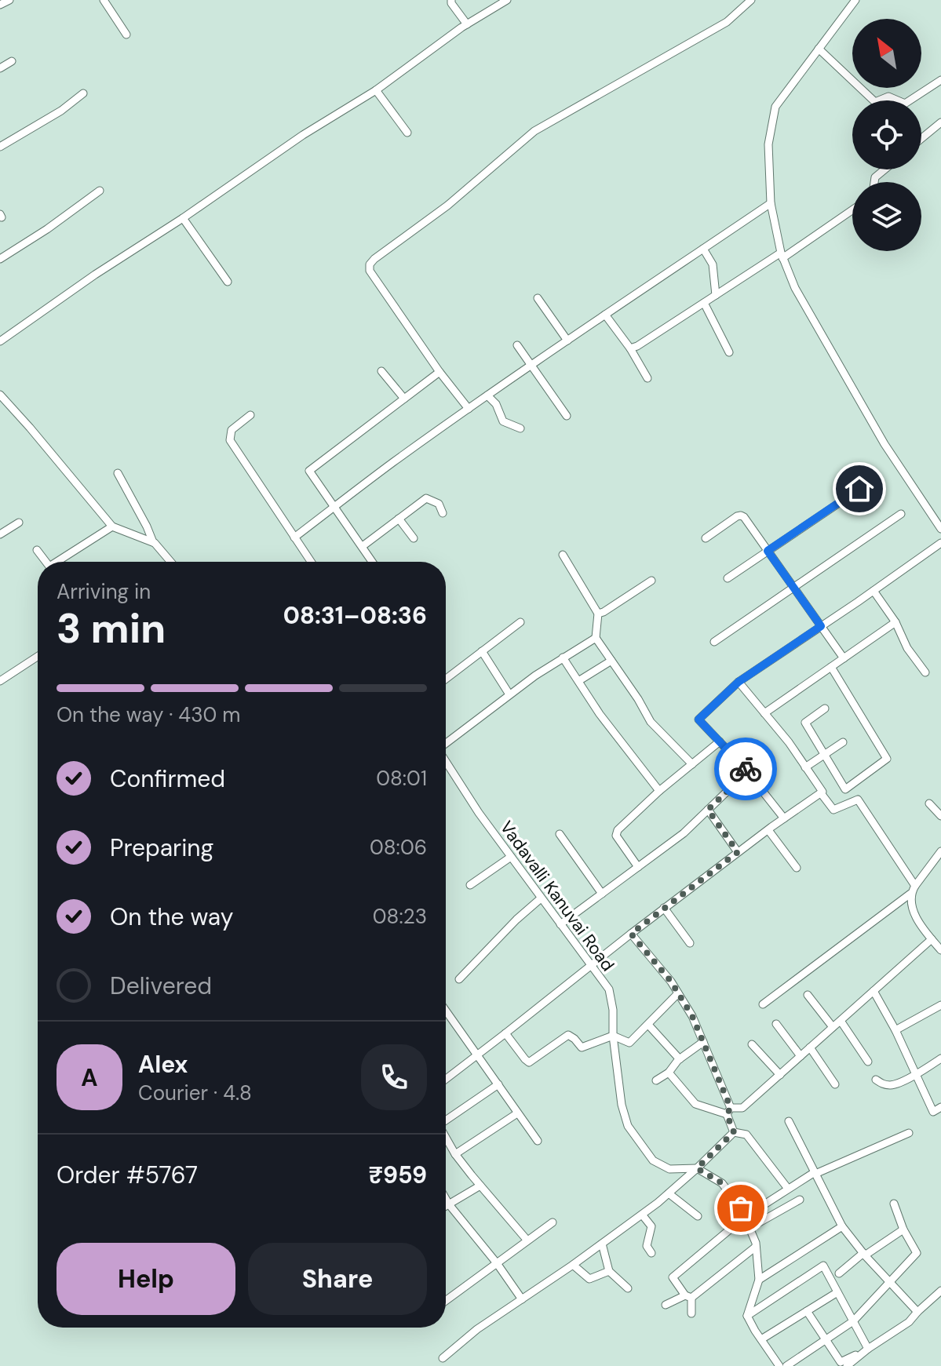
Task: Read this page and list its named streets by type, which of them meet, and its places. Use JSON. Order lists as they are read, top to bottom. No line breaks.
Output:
{"streets":{"street":["Vadavalli Kanuvai Road"]},"north":"top left","page":{"heading":["3 min","Arriving in","08:31–08:36"],"panel":["Alex","Courier · 4.8","Order #5767","₹959"],"bar":"On the way · 430 m","list":[["Confirmed","08:01"],["Preparing","08:06"],["On the way","08:23"],"Delivered"],"round":"A","buttons":["Help","Share"]}}
